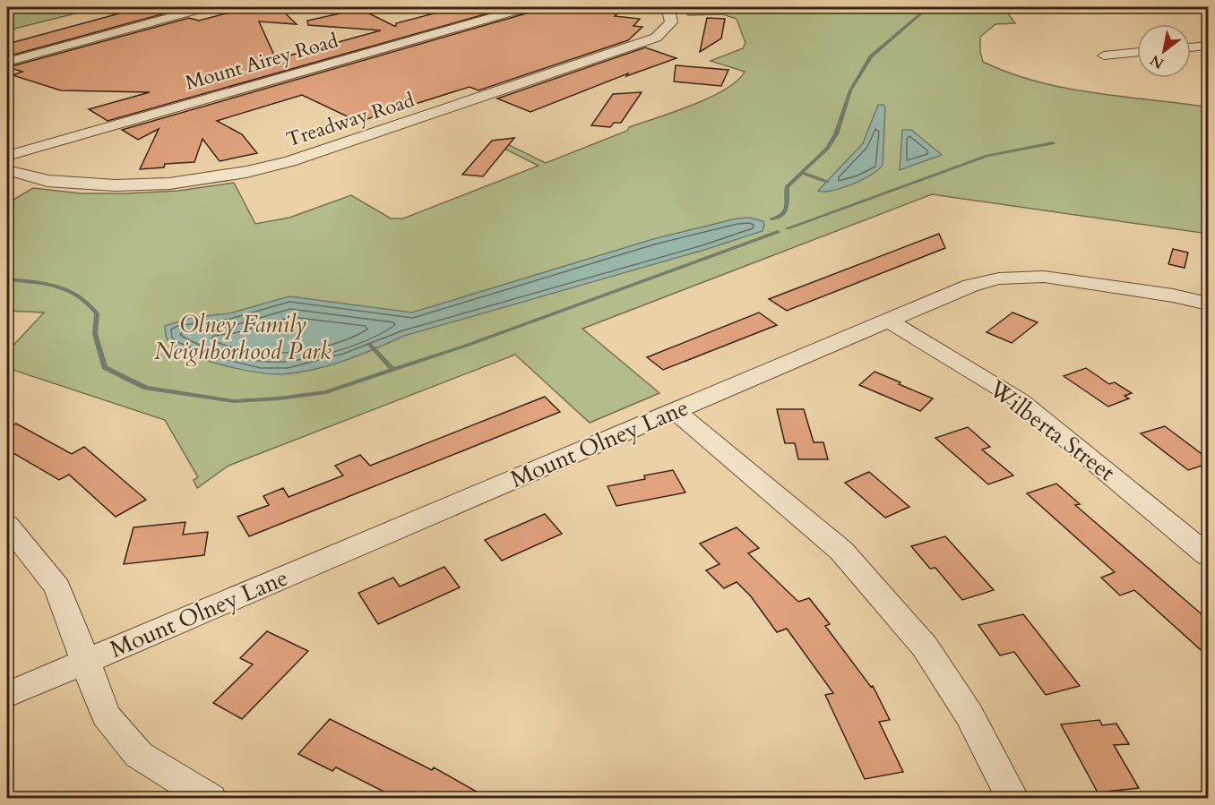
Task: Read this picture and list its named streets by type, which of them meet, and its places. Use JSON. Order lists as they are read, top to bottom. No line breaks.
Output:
{"streets":{"street":["Mount Airey Road","Treadway Road","Wilberta Street","Mount Olney Lane"]},"crossings":[["Wilberta Street","Mount Olney Lane"]],"parks":["Olney Family Neighborhood Park"],"north":"bottom left"}
